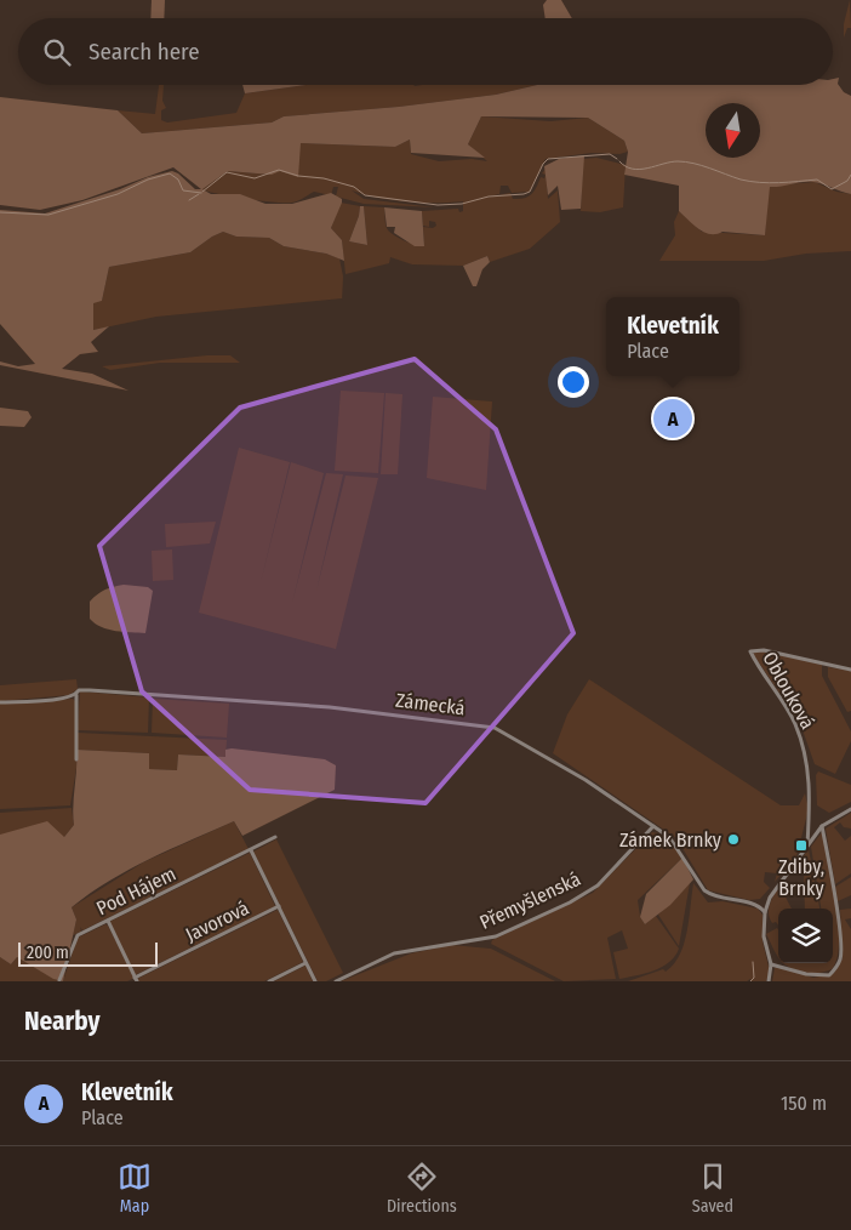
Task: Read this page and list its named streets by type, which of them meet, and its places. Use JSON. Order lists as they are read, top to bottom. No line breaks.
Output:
{"streets":{"street":["Oblouková","Zámecká","Pod Hájem","Přemyšlenská","Javorová"]},"crossings":[["Zámecká","Přemyšlenská"]],"places":{"other":["Zámek Brnky"],"transit":["Zdiby, Brnky"]},"scale_bar":"200 m","north":"bottom","page":{"search":"Search here","popup":["Klevetník","Place"],"pins":"A","scale":"200 m","heading":"Nearby","list":[{"mark":"A","name":"Klevetník","note":"Place","value":"150 m"}],"nav":["Map","Directions","Saved"]}}
